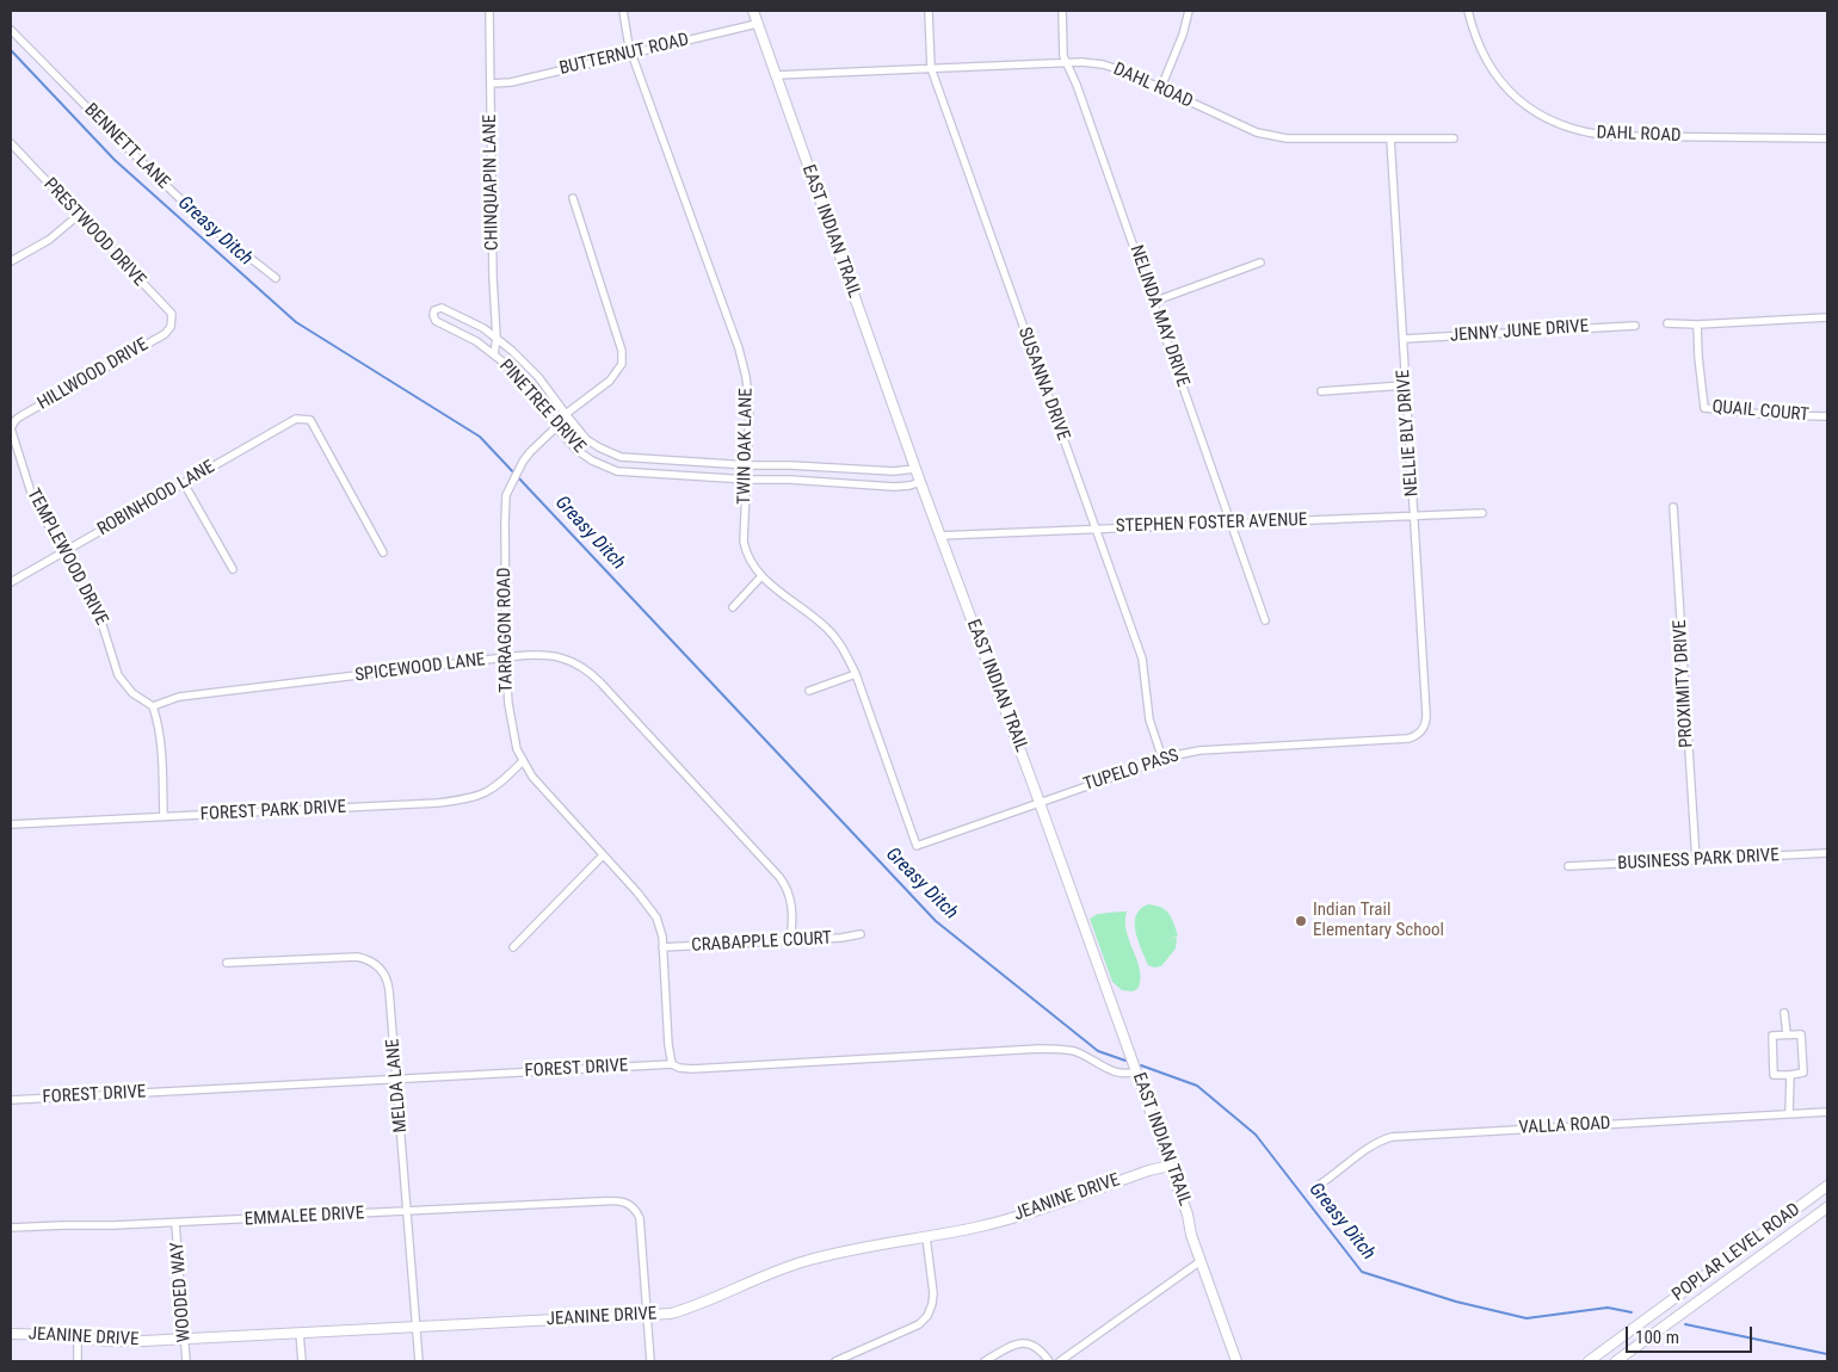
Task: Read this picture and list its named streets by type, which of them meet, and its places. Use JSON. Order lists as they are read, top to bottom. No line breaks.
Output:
{"streets":{"main road":["EAST INDIAN TRAIL","JEANINE DRIVE","POPLAR LEVEL ROAD"],"street":["BUTTERNUT ROAD","DAHL ROAD","BENNETT LANE","CHINQUAPIN LANE","PRESTWOOD DRIVE","NELINDA MAY DRIVE","JENNY JUNE DRIVE","HILLWOOD DRIVE","SUSANNA DRIVE","PINETREE DRIVE","QUAIL COURT","NELLIE BLY DRIVE","TWIN OAK LANE","ROBINHOOD LANE","STEPHEN FOSTER AVENUE","TEMPLEWOOD DRIVE","TARRAGON ROAD","SPICEWOOD LANE","PROXIMITY DRIVE","TUPELO PASS","FOREST PARK DRIVE","BUSINESS PARK DRIVE","CRABAPPLE COURT","FOREST DRIVE","MELDA LANE","VALLA ROAD","EMMALEE DRIVE","WOODED WAY"]},"crossings":[["BUTTERNUT ROAD","CHINQUAPIN LANE"],["BUTTERNUT ROAD","EAST INDIAN TRAIL"],["BUTTERNUT ROAD","TWIN OAK LANE"],["DAHL ROAD","EAST INDIAN TRAIL"],["DAHL ROAD","NELINDA MAY DRIVE"],["DAHL ROAD","SUSANNA DRIVE"],["DAHL ROAD","NELLIE BLY DRIVE"],["CHINQUAPIN LANE","PINETREE DRIVE"],["EAST INDIAN TRAIL","PINETREE DRIVE"],["EAST INDIAN TRAIL","STEPHEN FOSTER AVENUE"],["EAST INDIAN TRAIL","TUPELO PASS"],["EAST INDIAN TRAIL","FOREST DRIVE"],["EAST INDIAN TRAIL","JEANINE DRIVE"],["PRESTWOOD DRIVE","HILLWOOD DRIVE"],["NELINDA MAY DRIVE","STEPHEN FOSTER AVENUE"],["JENNY JUNE DRIVE","NELLIE BLY DRIVE"],["HILLWOOD DRIVE","TEMPLEWOOD DRIVE"],["SUSANNA DRIVE","STEPHEN FOSTER AVENUE"],["SUSANNA DRIVE","TUPELO PASS"],["PINETREE DRIVE","TWIN OAK LANE"],["PINETREE DRIVE","TARRAGON ROAD"],["NELLIE BLY DRIVE","STEPHEN FOSTER AVENUE"],["NELLIE BLY DRIVE","TUPELO PASS"],["TWIN OAK LANE","TUPELO PASS"],["ROBINHOOD LANE","TEMPLEWOOD DRIVE"],["TEMPLEWOOD DRIVE","SPICEWOOD LANE"],["TARRAGON ROAD","SPICEWOOD LANE"],["TARRAGON ROAD","FOREST PARK DRIVE"],["TARRAGON ROAD","CRABAPPLE COURT"],["TARRAGON ROAD","FOREST DRIVE"],["SPICEWOOD LANE","CRABAPPLE COURT"],["PROXIMITY DRIVE","BUSINESS PARK DRIVE"],["FOREST DRIVE","MELDA LANE"],["MELDA LANE","JEANINE DRIVE"],["MELDA LANE","EMMALEE DRIVE"],["JEANINE DRIVE","EMMALEE DRIVE"],["JEANINE DRIVE","WOODED WAY"],["EMMALEE DRIVE","WOODED WAY"]],"water":["Greasy Ditch"],"places":["Indian Trail Elementary School"],"scale_bar":"100 m"}
